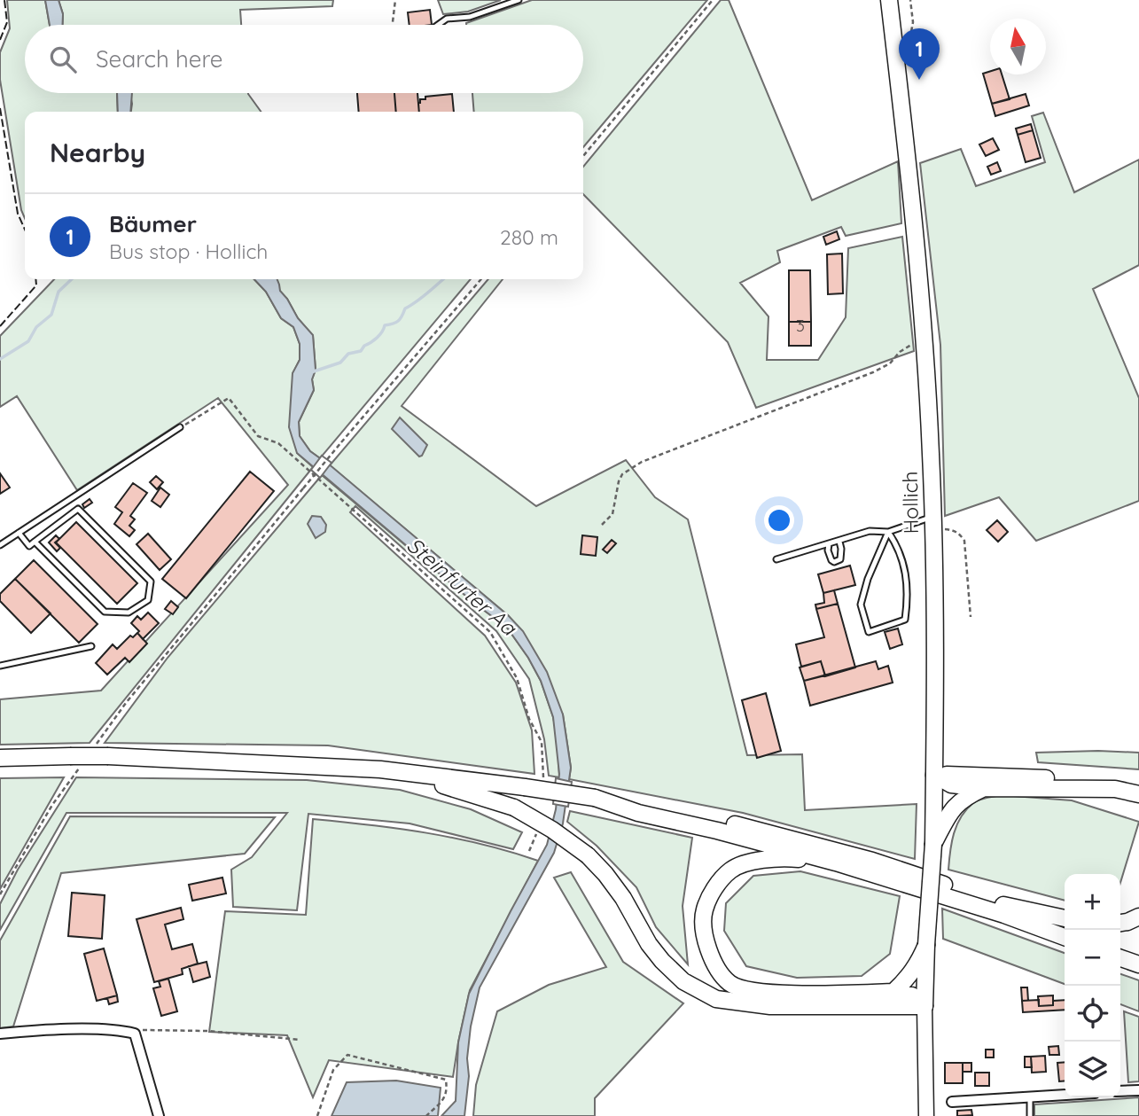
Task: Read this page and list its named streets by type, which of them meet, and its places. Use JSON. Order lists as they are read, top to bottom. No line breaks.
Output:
{"streets":{"main road":["Hollich"]},"water":["Steinfurter Aa"],"house_numbers":["3"],"north":"top","page":{"search":"Search here","pins":"1","heading":"Nearby","list":[{"mark":"1","name":"Bäumer","note":"Bus stop · Hollich","value":"280 m"}],"map_buttons":["+","−"]}}
